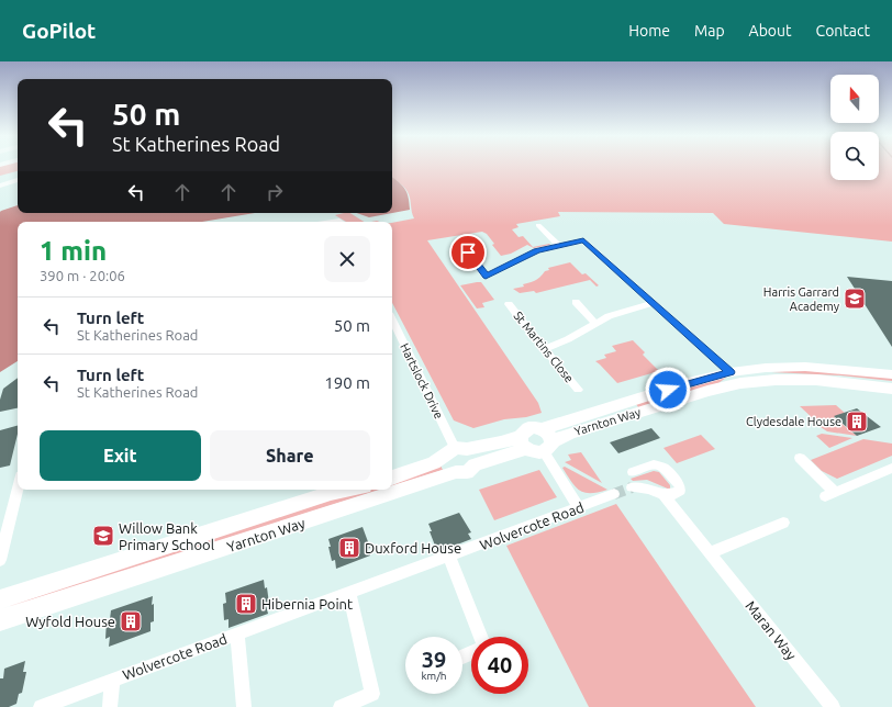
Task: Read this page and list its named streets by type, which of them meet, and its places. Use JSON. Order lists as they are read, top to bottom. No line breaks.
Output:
{"streets":{"street":["St Martins Close","Hartslock Drive","Yarnton Way","Wolvercote Road","Maran Way"]},"crossings":[["Hartslock Drive","Yarnton Way"]],"places":{"school or university":["Harris Garrard Academy","Willow Bank Primary School"],"building":["Clydesdale House","Duxford House","Hibernia Point","Wyfold House"]},"north":"top","page":{"header":"GoPilot","nav":["Home","Map","About","Contact"],"turn":["50 m","St Katherines Road"],"heading":["1 min","390 m · 20:06"],"list":[{"name":"Turn left","note":"St Katherines Road","value":"50 m"},{"name":"Turn left","note":"St Katherines Road","value":"190 m"}],"buttons":["Exit","Share"],"speed":"39 km/h","limit":"40"}}
